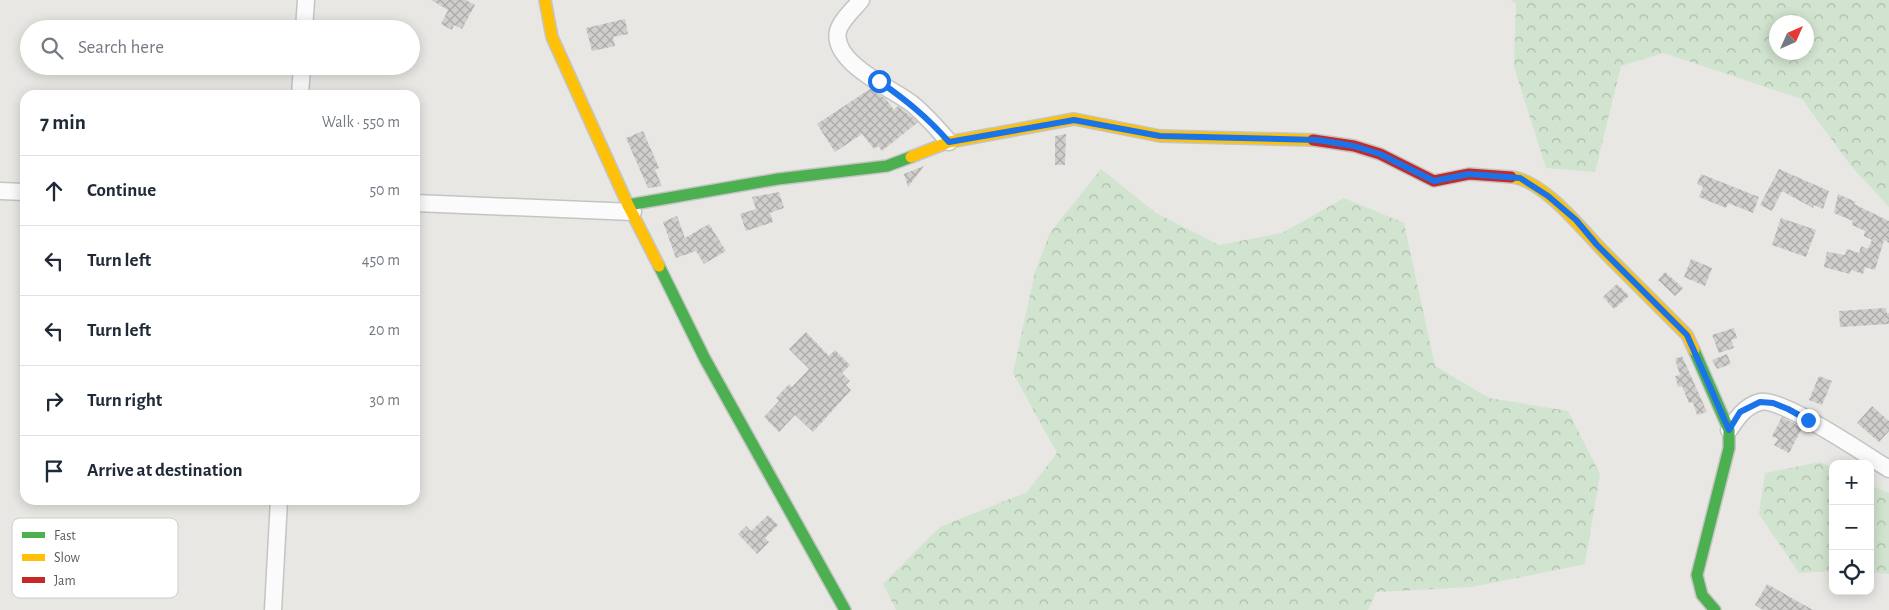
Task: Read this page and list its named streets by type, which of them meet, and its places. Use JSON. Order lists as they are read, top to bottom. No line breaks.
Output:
{"legend":["Fast","Slow","Jam"],"north":"top right","page":{"search":"Search here","heading":["7 min","Walk · 550 m"],"list":[["Continue","50 m"],["Turn left","450 m"],["Turn left","20 m"],["Turn right","30 m"],"Arrive at destination"],"map_buttons":["+","−"]}}
